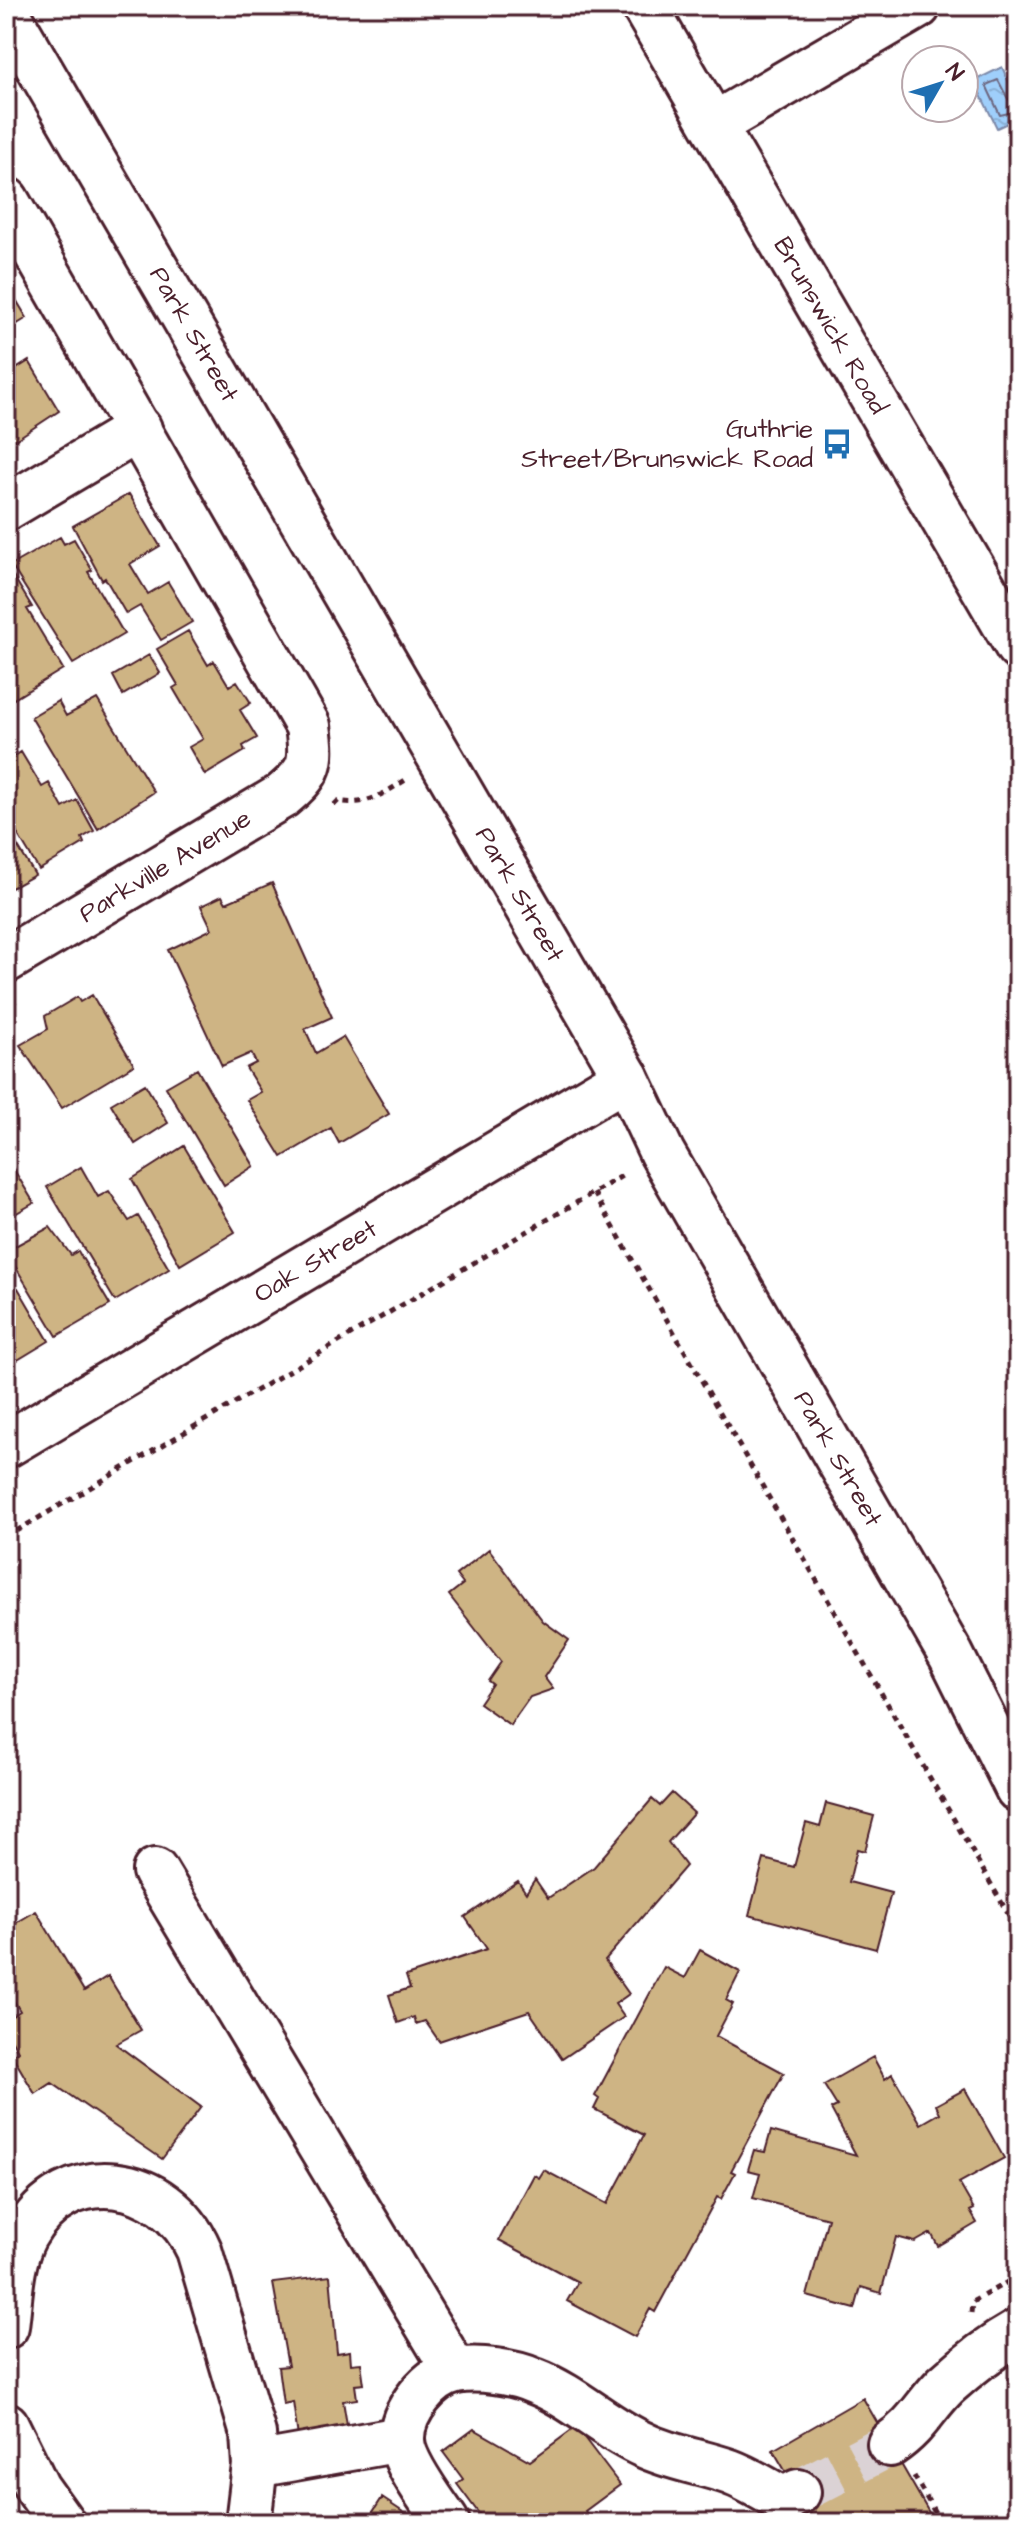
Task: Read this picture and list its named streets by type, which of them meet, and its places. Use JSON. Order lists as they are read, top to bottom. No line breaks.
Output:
{"streets":{"street":["Brunswick Road","Park Street","Parkville Avenue","Oak Street"]},"crossings":[["Park Street","Oak Street"]],"places":{"bus stop":["Guthrie Street/Brunswick Road"]},"north":"top right"}
